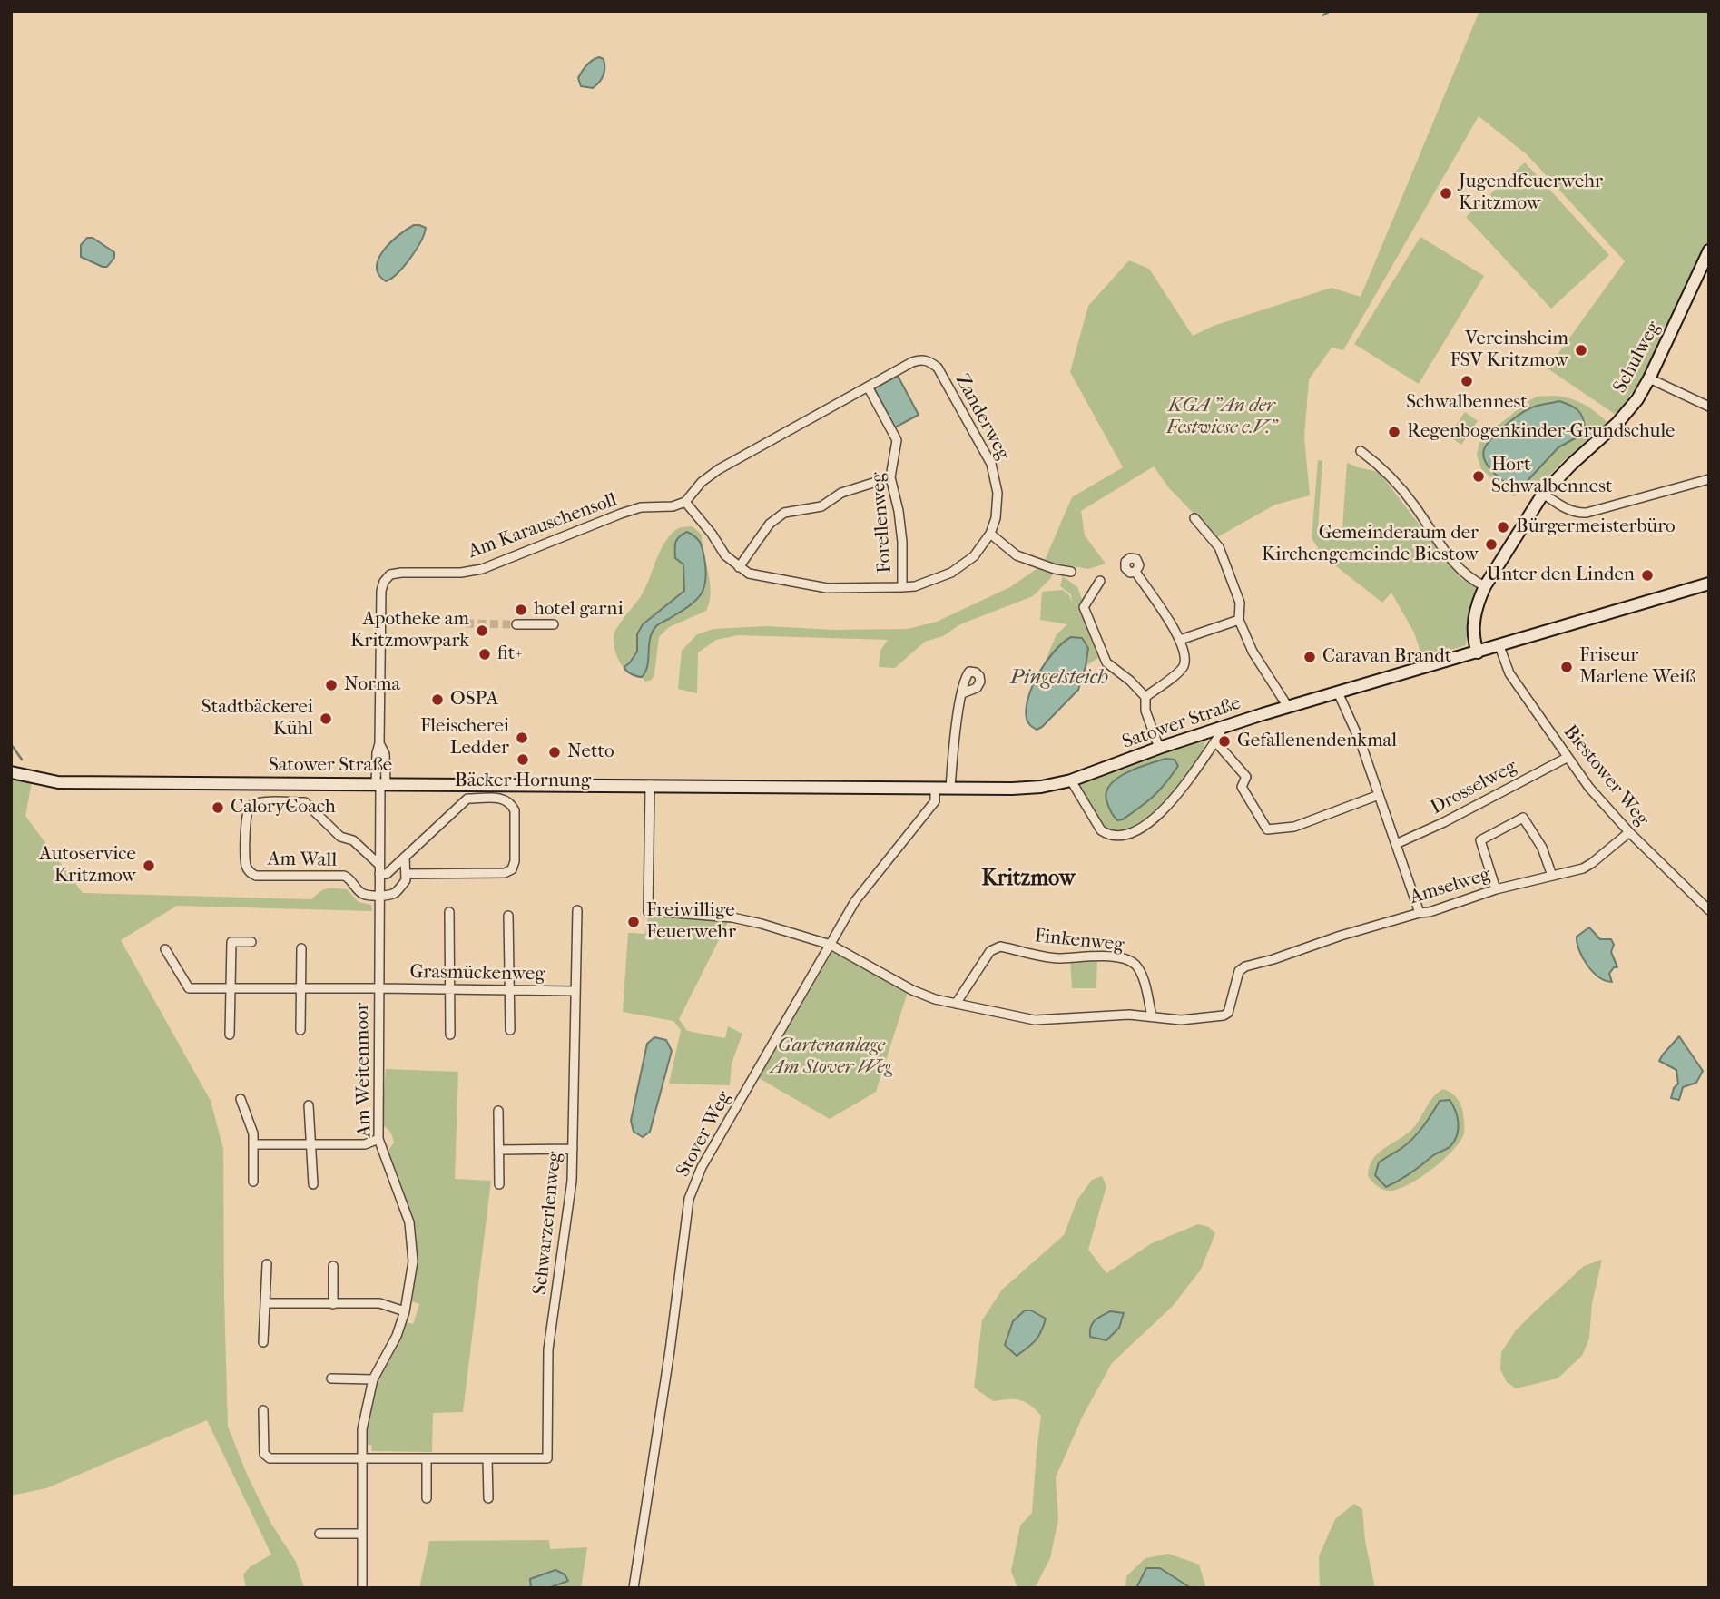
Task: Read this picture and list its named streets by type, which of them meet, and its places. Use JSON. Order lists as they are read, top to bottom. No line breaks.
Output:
{"streets":{"main road":["Schulweg","Satower Straße"],"street":["Zanderweg","Forellenweg","Am Karauschensoll","Biestower Weg","Drosselweg","Am Wall","Amselweg","Finkenweg","Grasmückenweg","Am Weitenmoor","Stover Weg","Schwarzerlenweg"]},"crossings":[["Schulweg","Satower Straße"],["Zanderweg","Forellenweg"],["Zanderweg","Am Karauschensoll"],["Am Karauschensoll","Satower Straße"],["Am Karauschensoll","Am Weitenmoor"],["Satower Straße","Biestower Weg"],["Satower Straße","Am Weitenmoor"],["Satower Straße","Stover Weg"],["Biestower Weg","Drosselweg"],["Biestower Weg","Amselweg"],["Am Wall","Am Weitenmoor"],["Amselweg","Finkenweg"],["Grasmückenweg","Am Weitenmoor"],["Grasmückenweg","Schwarzerlenweg"]],"districts":["Kritzmow"],"water":["Pingelsteich"],"parks":["KGA \"An der Festwiese e.V.\"","Gartenanlage Am Stover Weg"],"places":["Jugendfeuerwehr Kritzmow","Vereinsheim FSV Kritzmow","Schwalbennest","Regenbogenkinder-Grundschule","Hort Schwalbennest","Bürgermeisterbüro","Gemeinderaum der Kirchengemeinde Biestow","Unter den Linden","hotel garni","Apotheke am Kritzmowpark","fit+","Caravan Brandt","Friseur Marlene Weiß","Norma","OSPA","Stadtbäckerei Kühl","Fleischerei Ledder","Gefallenendenkmal","Netto","Bäcker Hornung","CaloryCoach","Autoservice Kritzmow","Freiwillige Feuerwehr"]}
